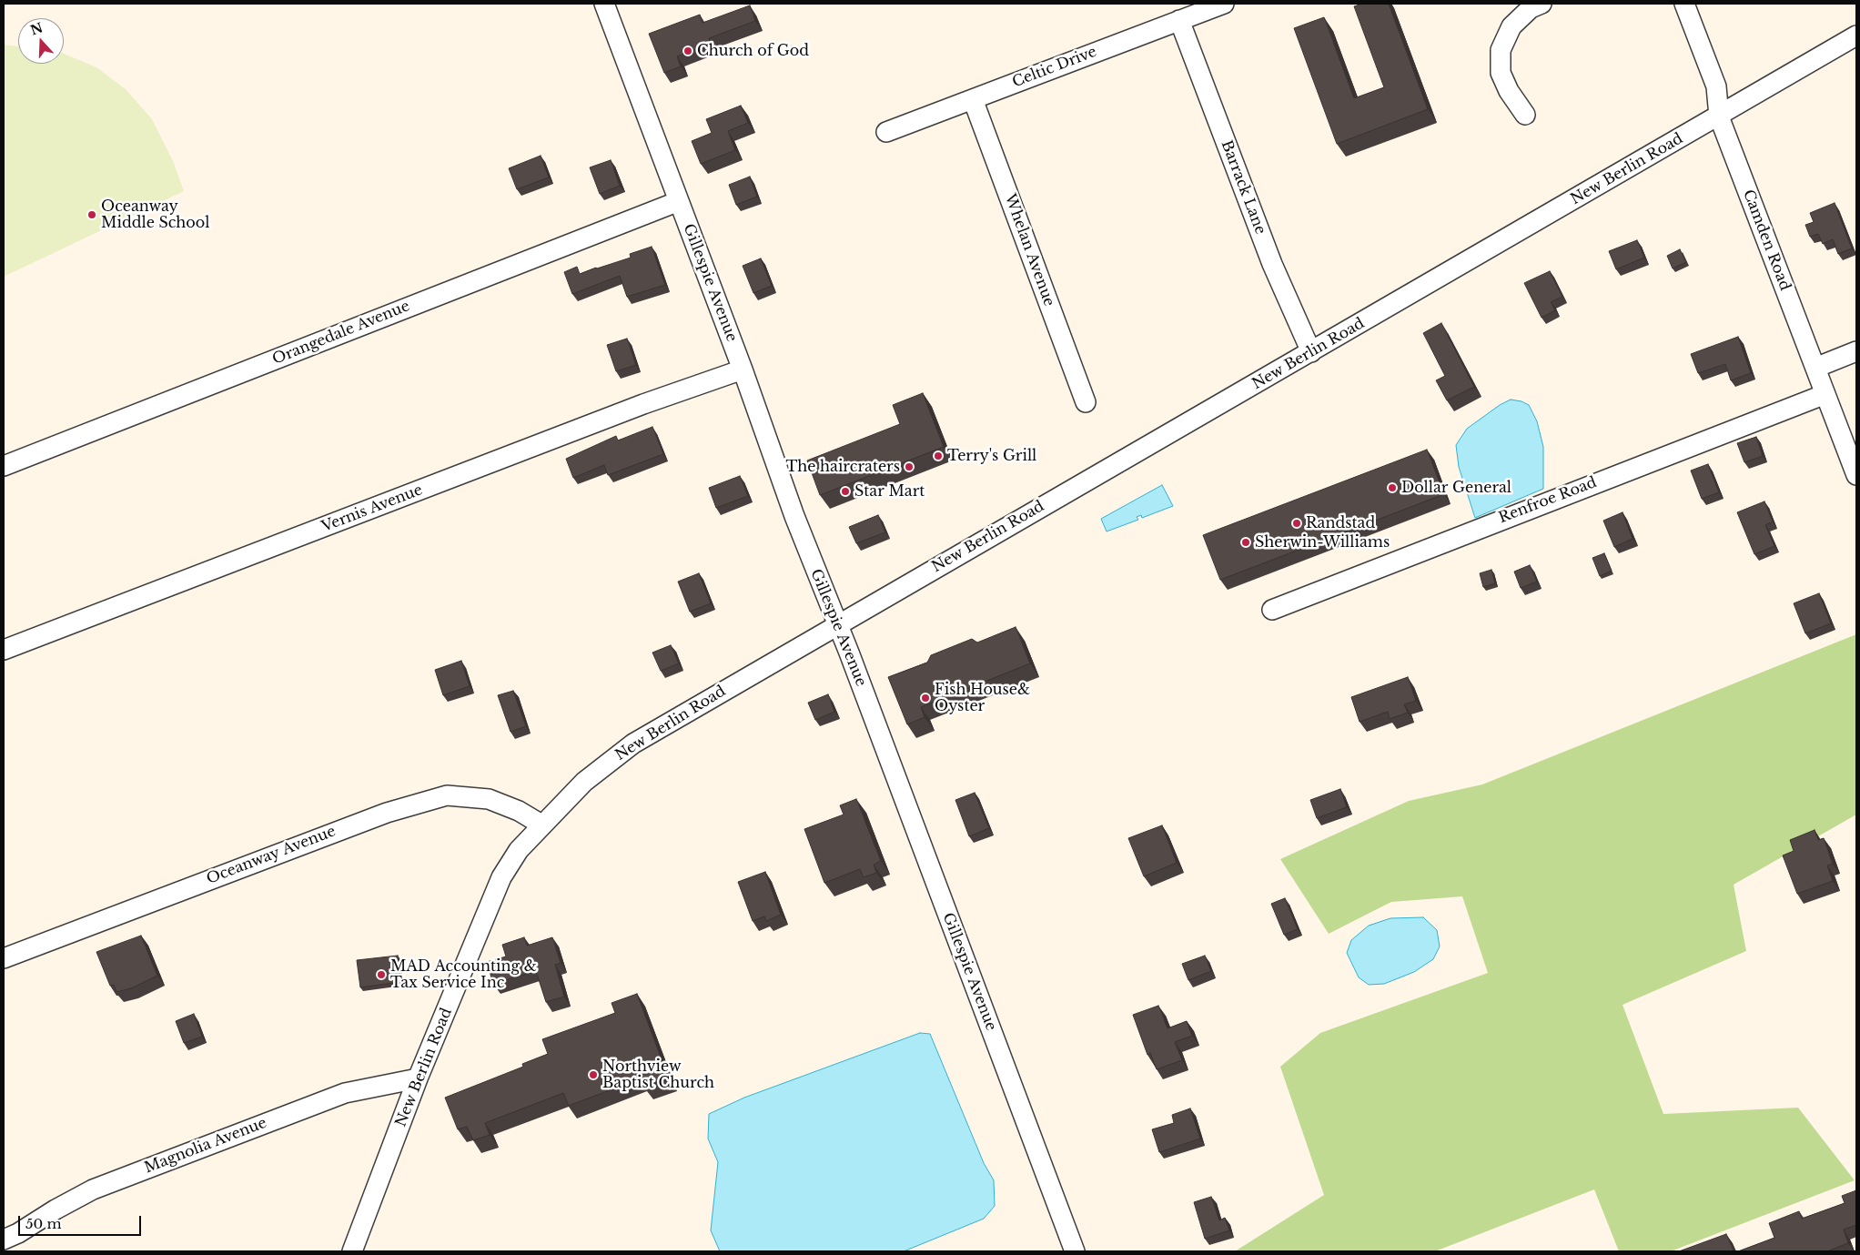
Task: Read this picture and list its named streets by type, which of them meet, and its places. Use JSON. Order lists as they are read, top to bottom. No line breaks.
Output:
{"streets":{"street":["Celtic Drive","New Berlin Road","Barrack Lane","Camden Road","Whelan Avenue","Gillespie Avenue","Orangedale Avenue","Renfroe Road","Vernis Avenue","Oceanway Avenue","Magnolia Avenue"]},"crossings":[["Celtic Drive","Barrack Lane"],["Celtic Drive","Whelan Avenue"],["New Berlin Road","Barrack Lane"],["New Berlin Road","Camden Road"],["New Berlin Road","Gillespie Avenue"],["New Berlin Road","Oceanway Avenue"],["New Berlin Road","Magnolia Avenue"],["Camden Road","Renfroe Road"],["Gillespie Avenue","Orangedale Avenue"],["Gillespie Avenue","Vernis Avenue"]],"places":["Church of God","Oceanway Middle School","Terry's Grill","The haircraters","Dollar General","Star Mart","Randstad","Sherwin-Williams","Fish House& Oyster","MAD Accounting & Tax Service Inc","Northview Baptist Church"],"scale_bar":"50 m","north":"top"}
